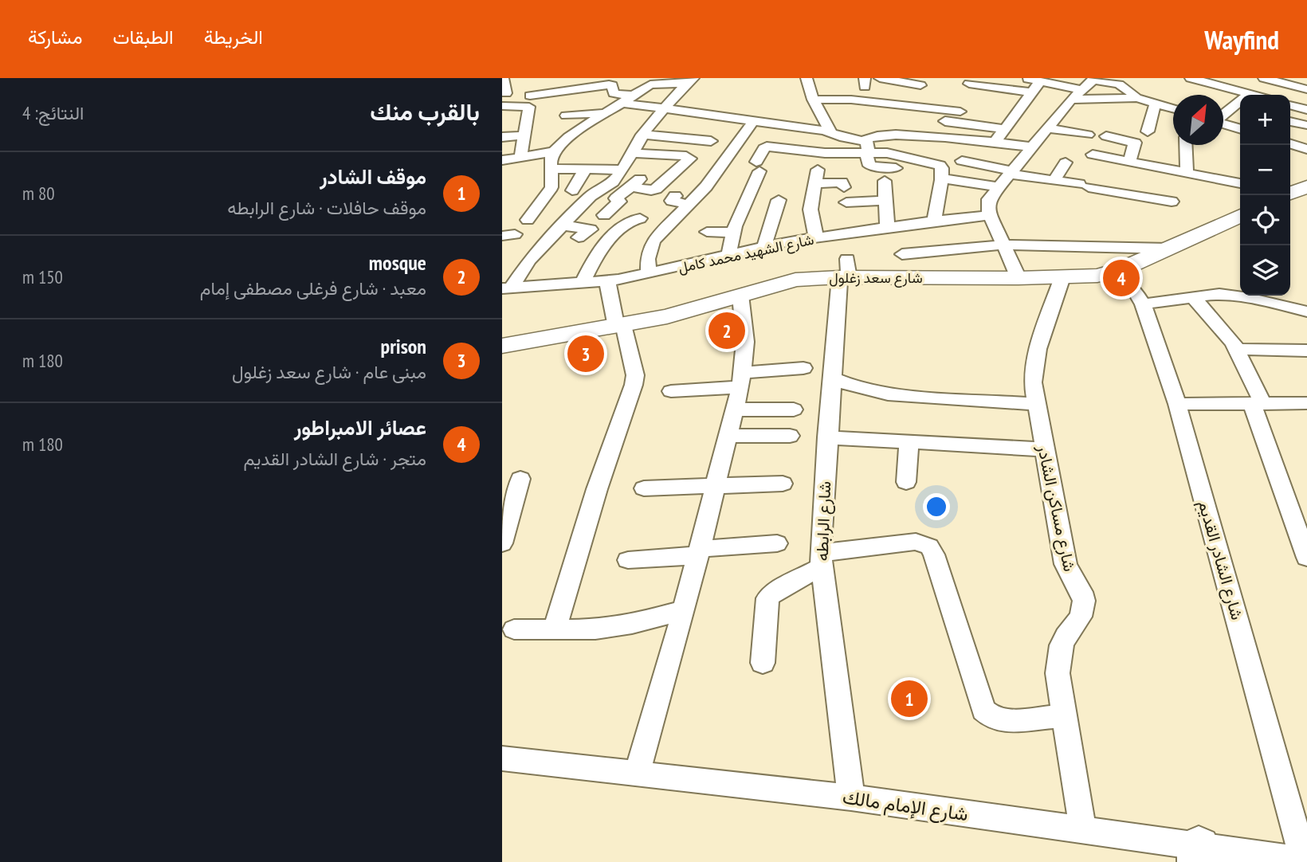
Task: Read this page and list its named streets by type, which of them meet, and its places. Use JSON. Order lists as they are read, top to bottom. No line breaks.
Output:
{"streets":{"street":["شارع الشهيد محمد كامل","شارع سعد زغلول","شارع مساكن الشادر","شارع الرابطه","شارع الشادر القديم","شارع الإمام مالك"]},"crossings":[["شارع سعد زغلول","شارع مساكن الشادر"],["شارع سعد زغلول","شارع الرابطه"],["شارع سعد زغلول","شارع الشادر القديم"],["شارع مساكن الشادر","شارع الإمام مالك"],["شارع الرابطه","شارع الإمام مالك"],["شارع الشادر القديم","شارع الإمام مالك"]],"north":"top right","page":{"header":"Wayfind","nav":["الخريطة","الطبقات","مشاركة"],"heading":["بالقرب منك","النتائج: 4"],"map_buttons":["+","−"],"list":[{"mark":"1","name":"موقف الشادر","note":"موقف حافلات · شارع الرابطه","value":"80 m"},{"mark":"2","name":"mosque","note":"معبد · شارع فرغلى مصطفى إمام","value":"150 m"},{"mark":"3","name":"prison","note":"مبنى عام · شارع سعد زغلول","value":"180 m"},{"mark":"4","name":"عصائر الامبراطور","note":"متجر · شارع الشادر القديم","value":"180 m"}],"pins":["4","2","3","1"]}}
